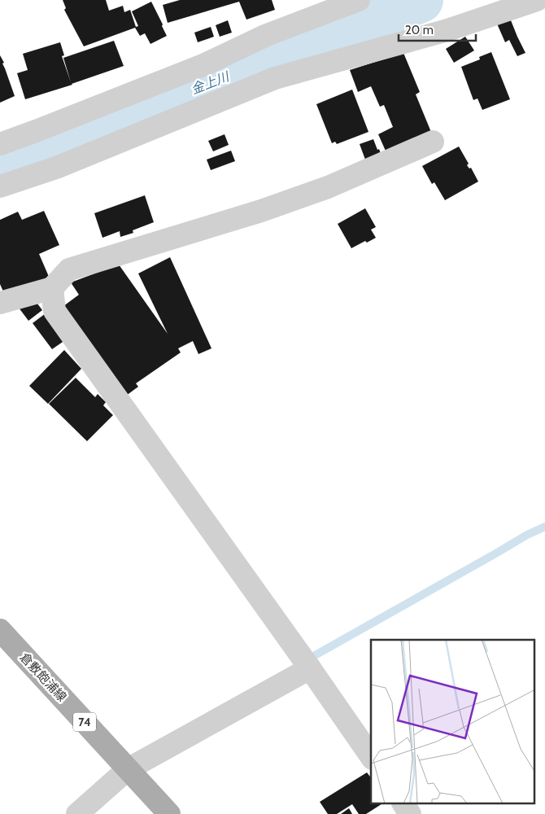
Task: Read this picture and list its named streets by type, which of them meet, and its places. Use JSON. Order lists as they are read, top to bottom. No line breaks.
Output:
{"streets":{"main road":["倉敷飽浦線","74"]},"water":["金上川"],"scale_bar":"20 m"}
